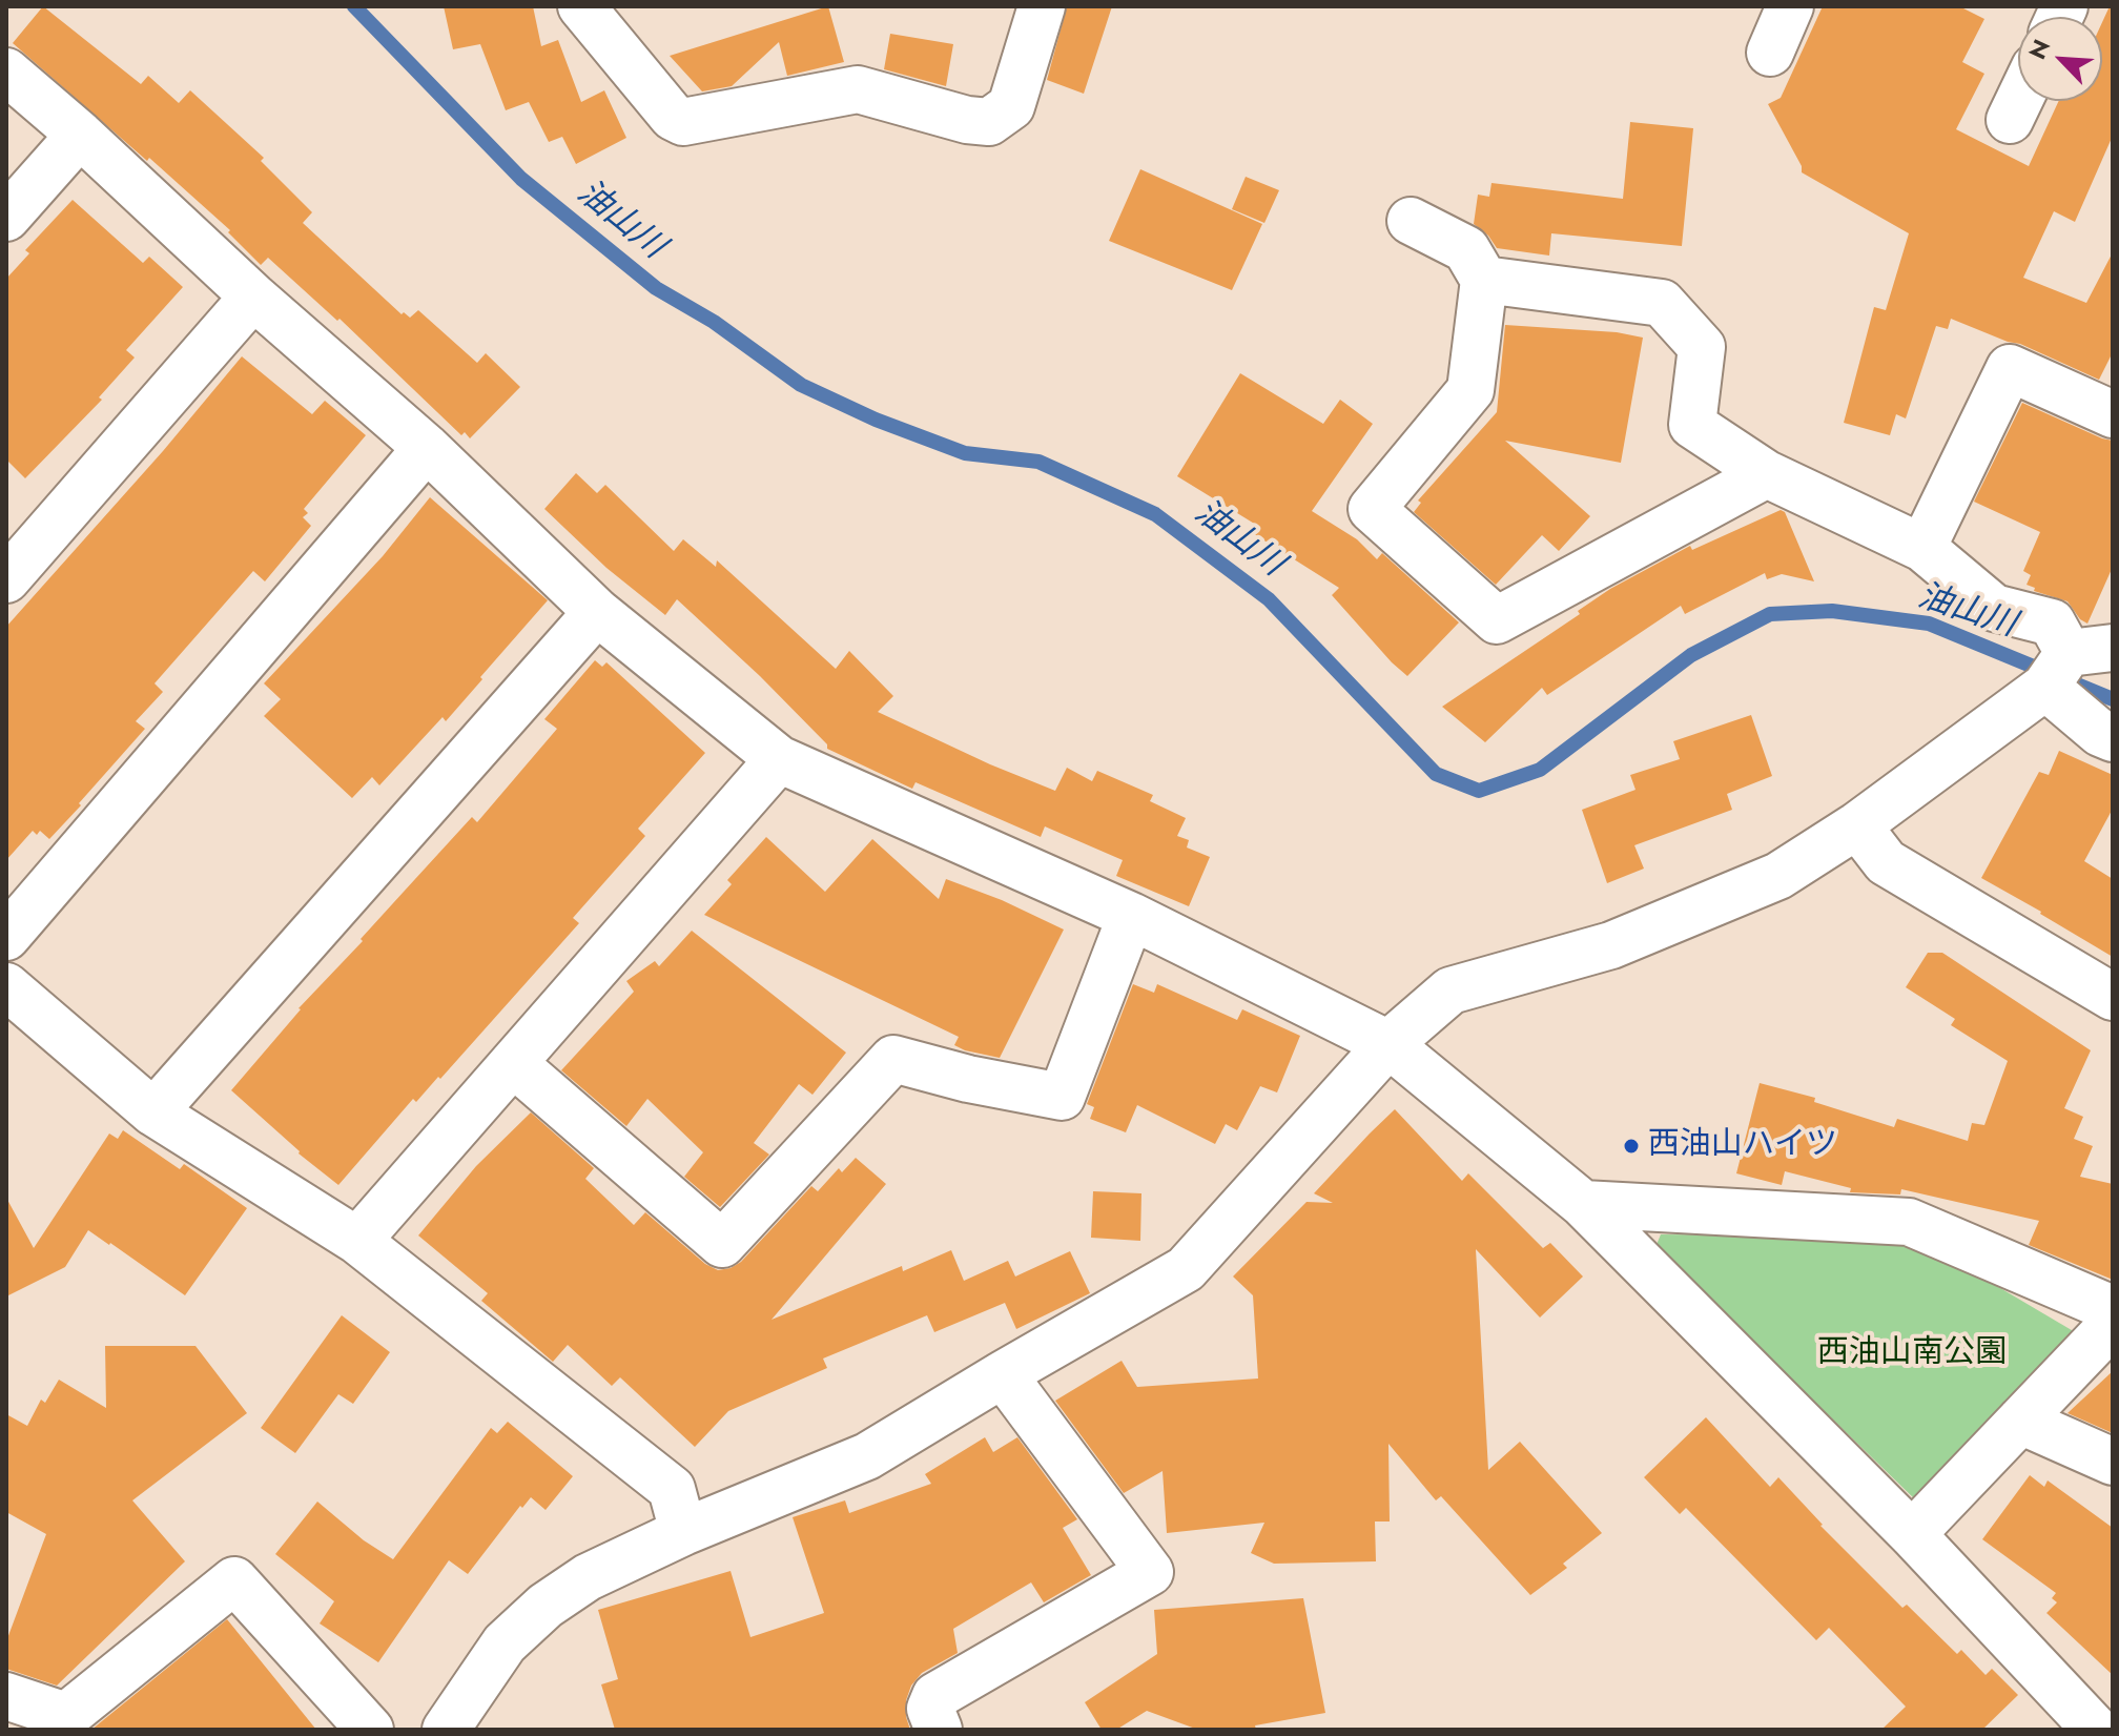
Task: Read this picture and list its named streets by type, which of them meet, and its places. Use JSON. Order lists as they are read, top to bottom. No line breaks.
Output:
{"water":["油山川"],"parks":["西油山南公園"],"places":["西油山ハイツ"],"north":"top left"}
